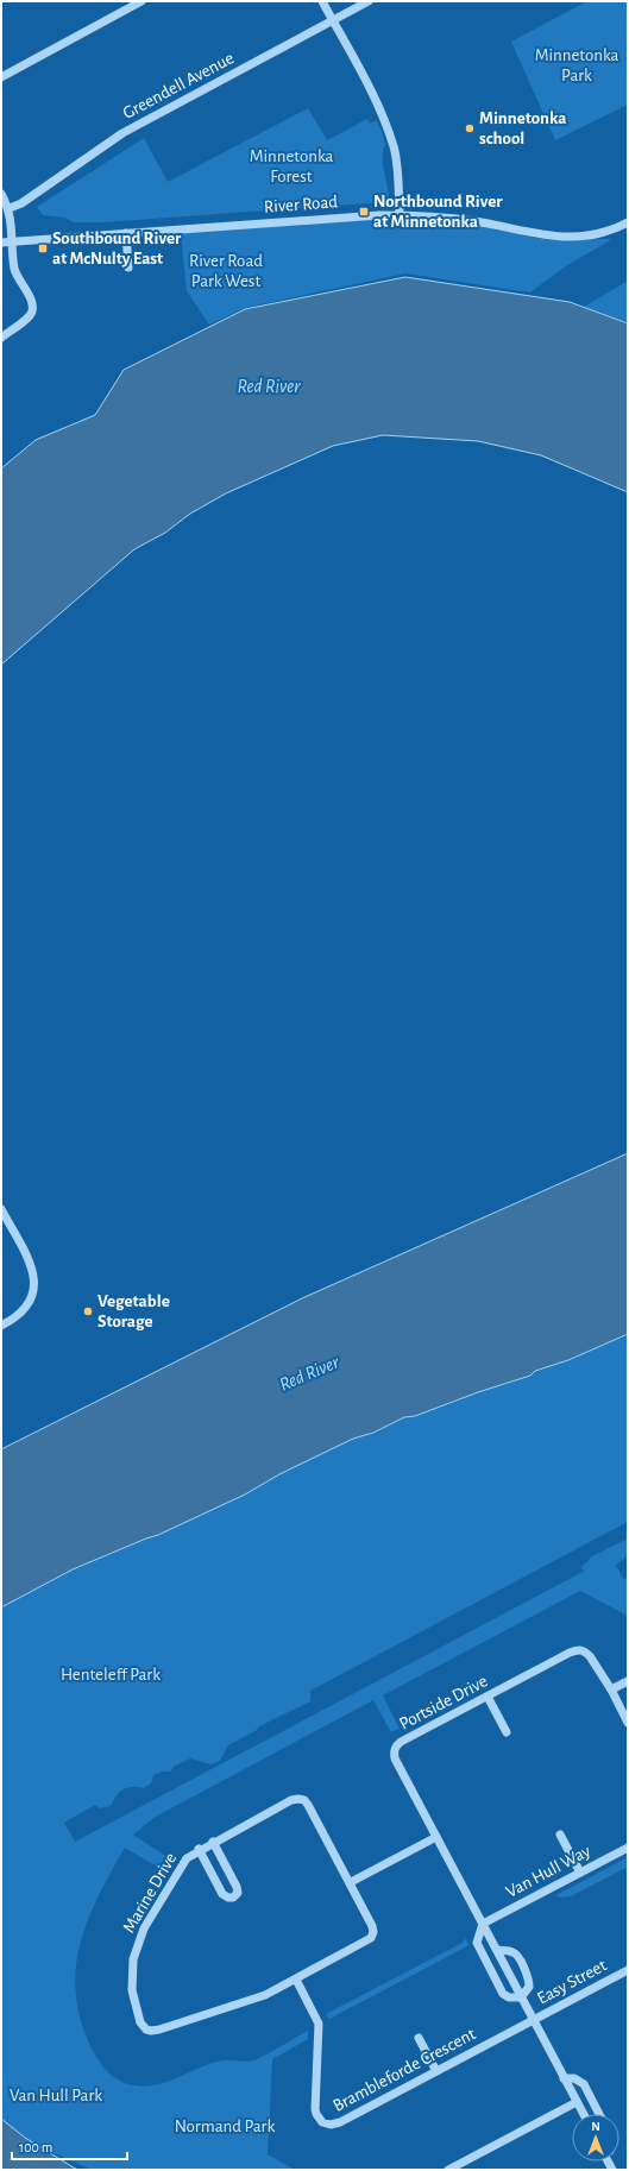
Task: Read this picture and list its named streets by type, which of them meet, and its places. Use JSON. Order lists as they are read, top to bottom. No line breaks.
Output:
{"streets":{"street":["Greendell Avenue","River Road","Portside Drive","Van Hull Way","Marine Drive","Easy Street","Brambleforde Crescent"]},"crossings":[["Portside Drive","Van Hull Way"],["Portside Drive","Easy Street"],["Portside Drive","Brambleforde Crescent"],["Marine Drive","Brambleforde Crescent"],["Easy Street","Brambleforde Crescent"]],"water":["Red River"],"parks":["Minnetonka Park","Minnetonka Forest","River Road Park West","Henteleff Park","Van Hull Park","Normand Park"],"places":{"other":["Minnetonka school","Vegetable Storage"],"transit":["Northbound River at Minnetonka","Southbound River at McNulty East"]},"scale_bar":"100 m","north":"top"}
